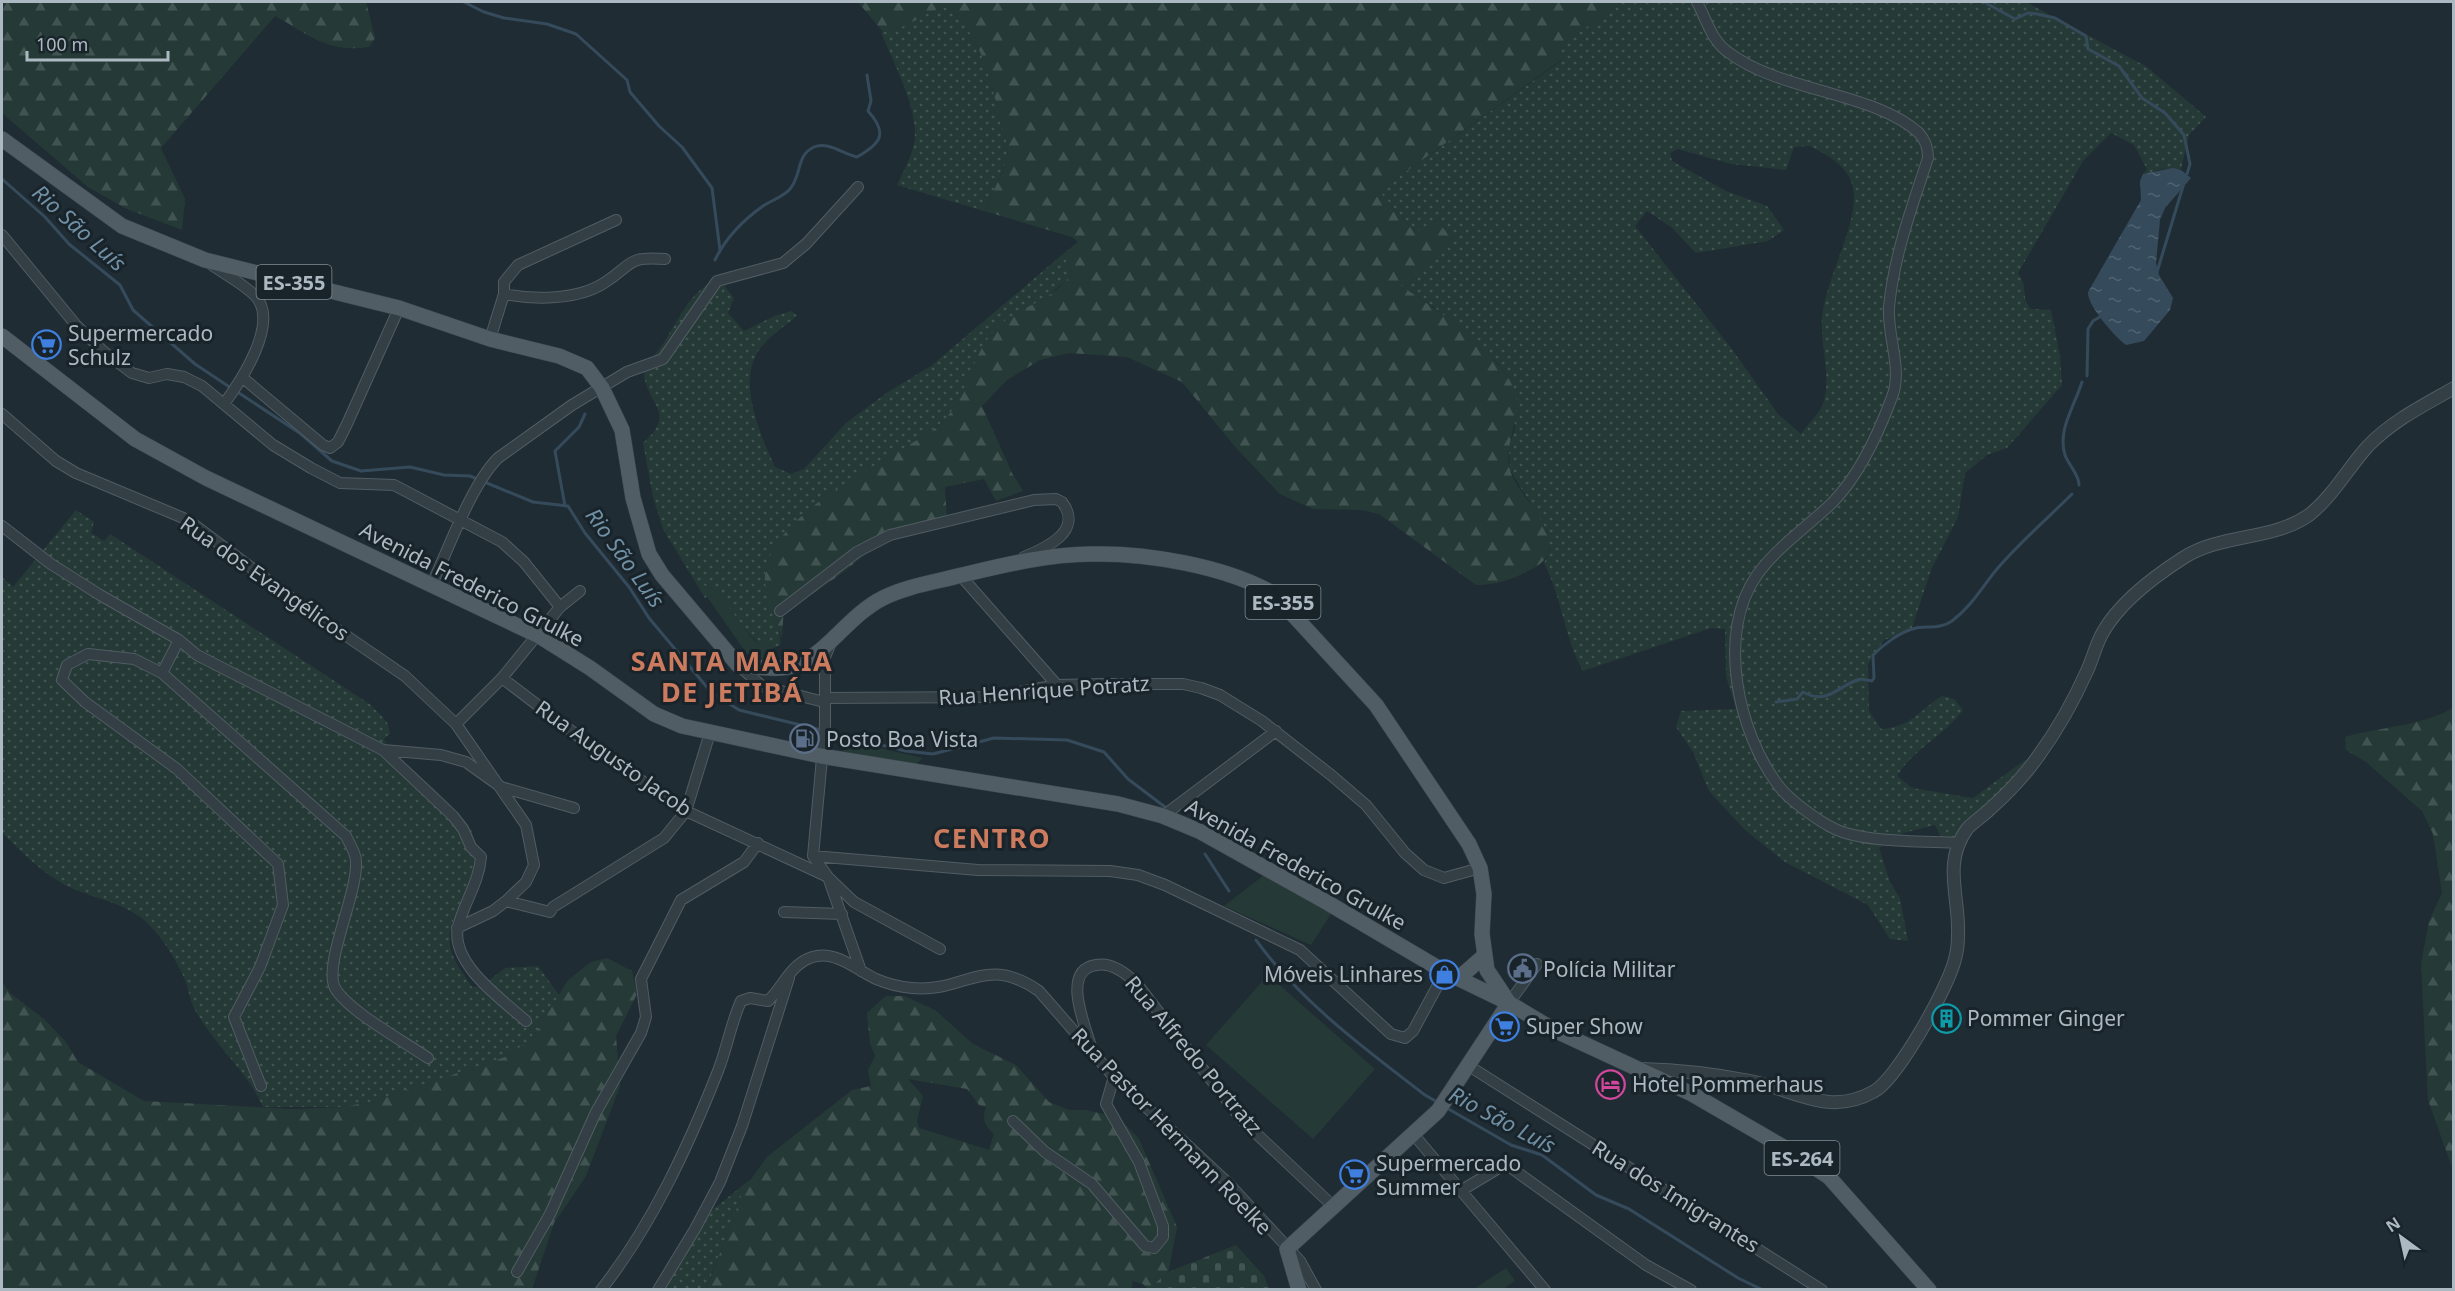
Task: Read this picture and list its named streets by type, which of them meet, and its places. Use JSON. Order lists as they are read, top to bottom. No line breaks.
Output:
{"streets":{"main road":["ES-355","Avenida Frederico Grulke","ES-264"],"street":["Rua dos Evangélicos","Rua Henrique Potratz","Rua Augusto Jacob","Rua Alfredo Portratz","Rua Pastor Hermann Roelke","Rua dos Imigrantes"]},"crossings":[["ES-355","Avenida Frederico Grulke"],["ES-355","Rua Henrique Potratz"],["Rua Alfredo Portratz","Rua Pastor Hermann Roelke"]],"districts":["SANTA MARIA DE JETIBÁ","CENTRO"],"water":["Rio São Luís"],"places":{"supermarket":["Supermercado Schulz","Super Show","Supermercado Summer"],"fuel station":["Posto Boa Vista"],"public building":["Polícia Militar"],"shop":["Móveis Linhares"],"building":["Pommer Ginger"],"hotel":["Hotel Pommerhaus"]},"scale_bar":"100 m","north":"top left"}
